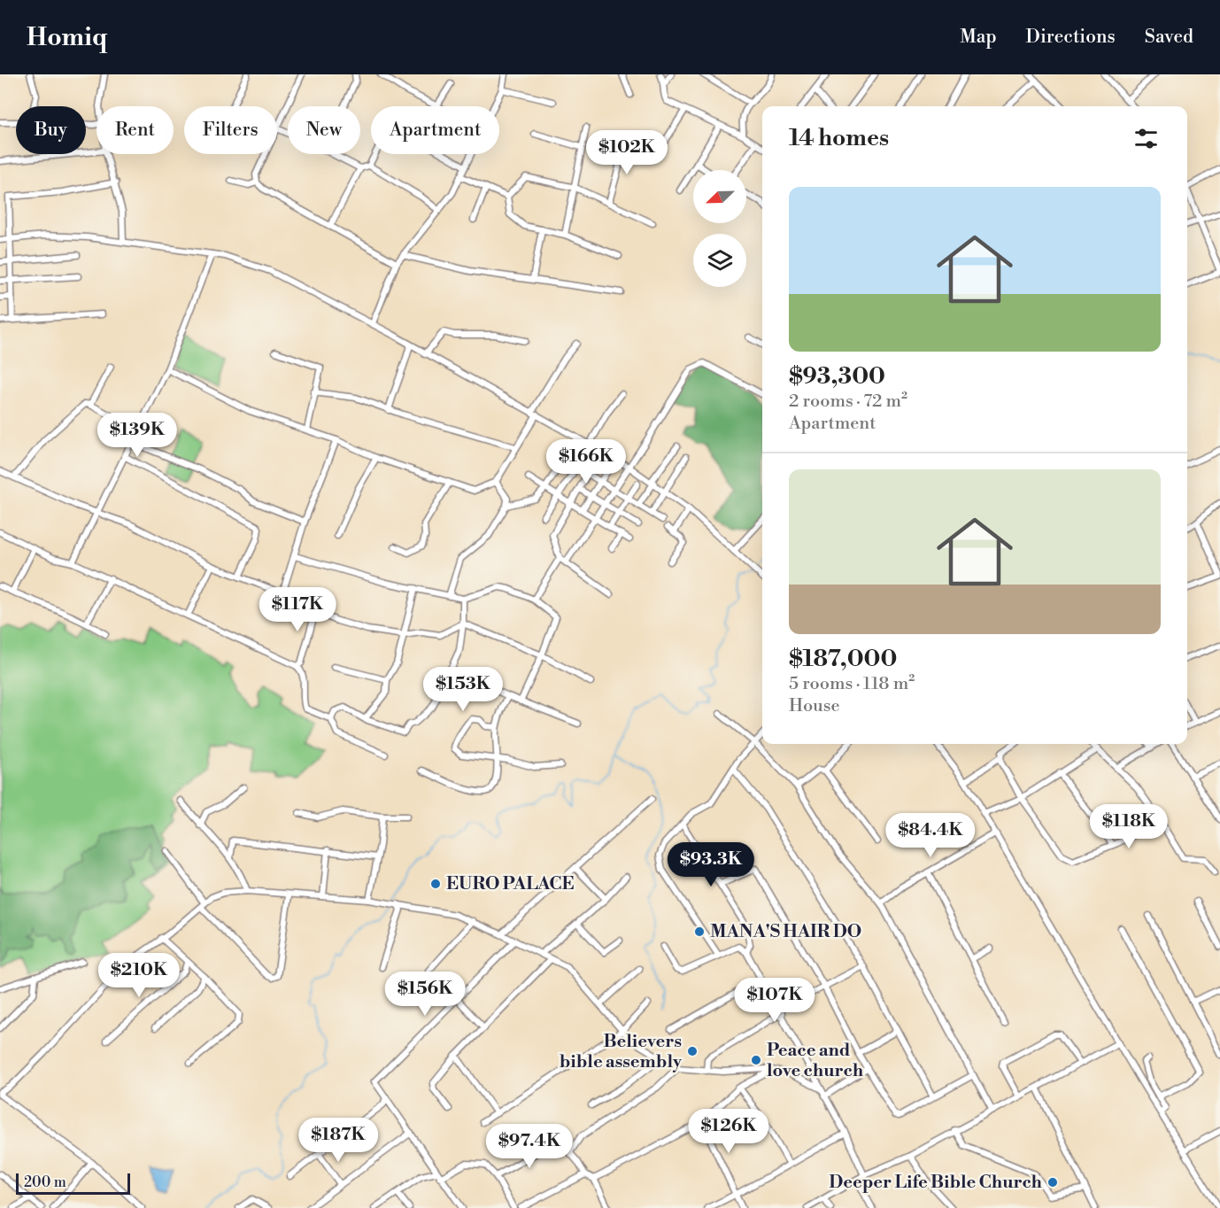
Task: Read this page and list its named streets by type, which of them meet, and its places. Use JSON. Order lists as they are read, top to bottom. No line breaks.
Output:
{"places":["EURO PALACE","MANA'S HAIR DO","Believers bible assembly","Peace and love church","Deeper Life Bible Church"],"scale_bar":"200 m","north":"bottom left","page":{"header":"Homiq","nav":["Map","Directions","Saved"],"chip":["Buy","Rent","Filters","New","Apartment"],"heading":"14 homes","price":["$102K","$139K","$166K","$117K","$153K","$118K","$84.4K","$93.3K","$210K","$156K","$107K","$126K","$187K","$97.4K"],"list":[{"name":"$93,300","note":"2 rooms · 72 m² · Apartment"},{"name":"$187,000","note":"5 rooms · 118 m² · House"}],"scale":"200 m"}}
